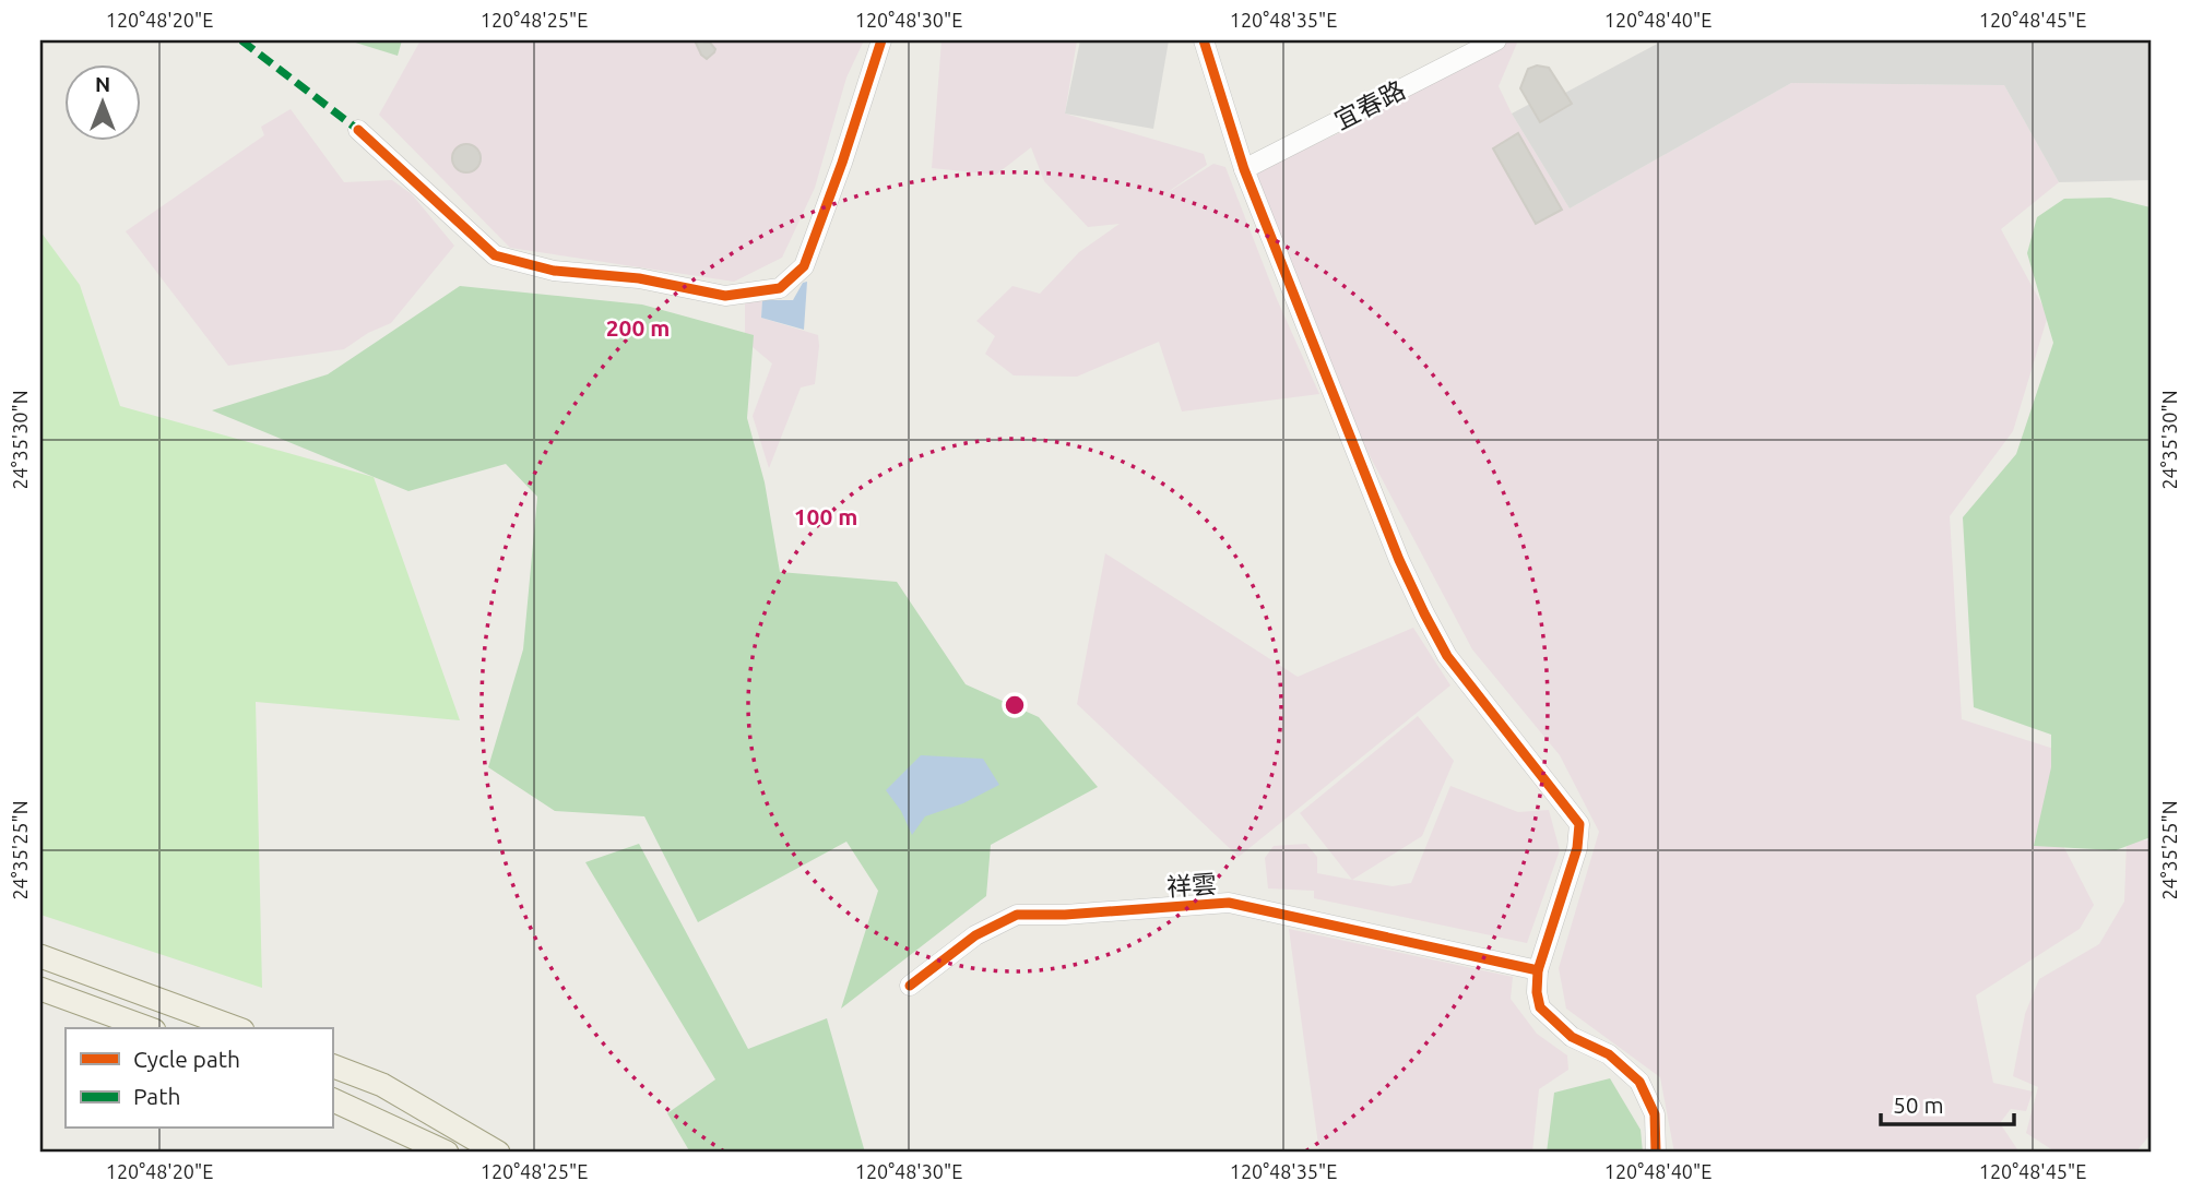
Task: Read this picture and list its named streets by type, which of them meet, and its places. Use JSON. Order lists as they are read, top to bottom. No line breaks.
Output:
{"streets":{"street":["宜春路","祥雲"]},"legend":["Cycle path","Path"],"scale_bar":"50 m","north":"top","coordinates":["120°48'20\"E","120°48'25\"E","120°48'30\"E","120°48'35\"E","120°48'40\"E","120°48'45\"E","24°35'30\"N","24°35'25\"N"],"rings":["200 m","100 m"]}
